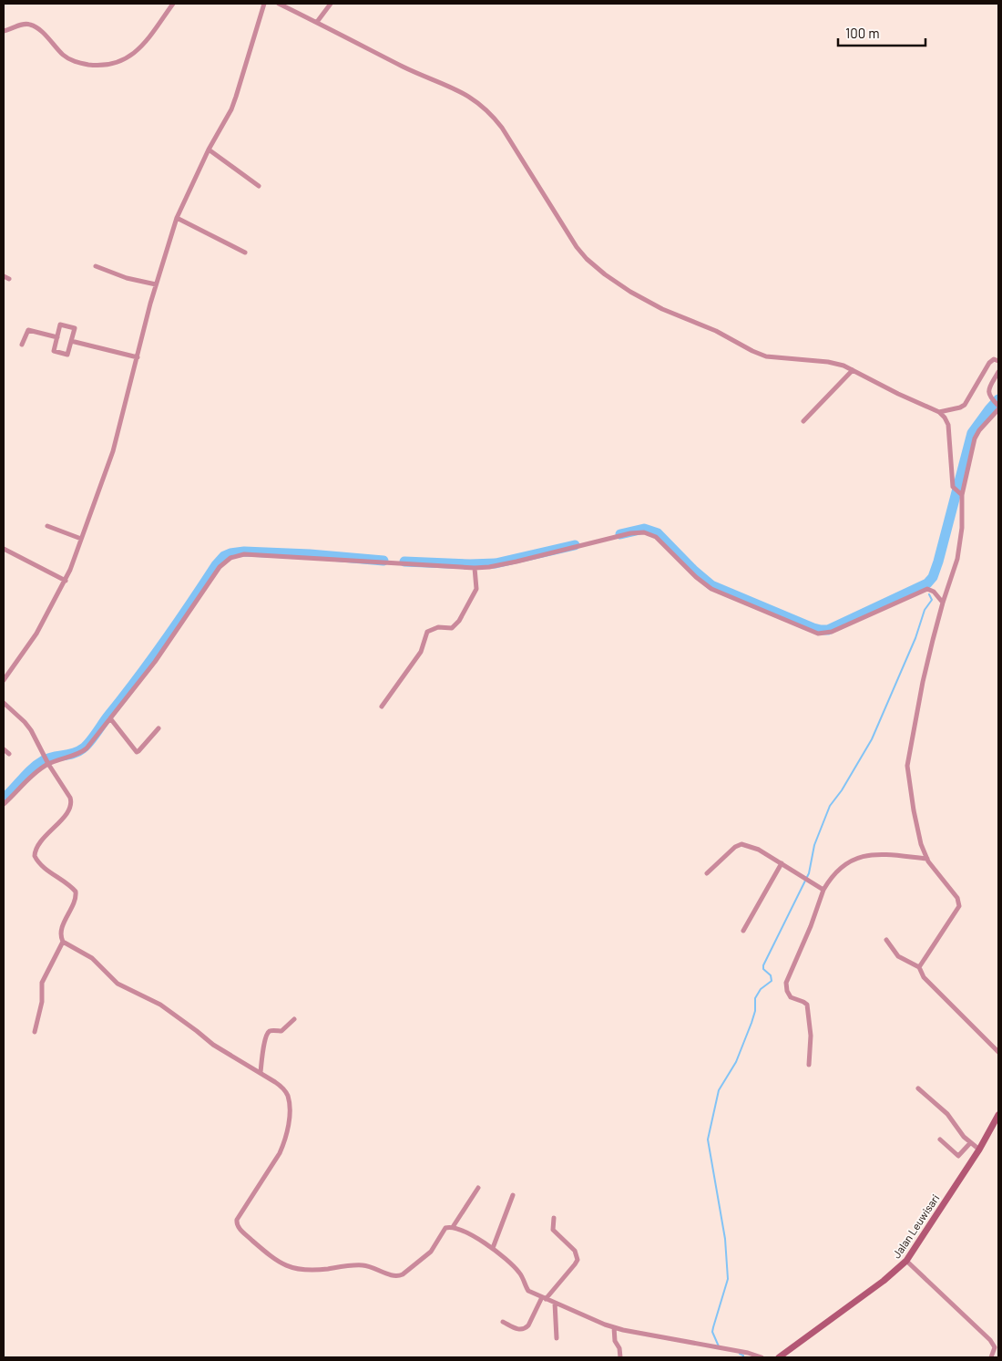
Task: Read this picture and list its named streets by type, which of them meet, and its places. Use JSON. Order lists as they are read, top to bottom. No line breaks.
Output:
{"streets":{"main road":["Jalan Leuwisari"]},"scale_bar":"100 m"}
